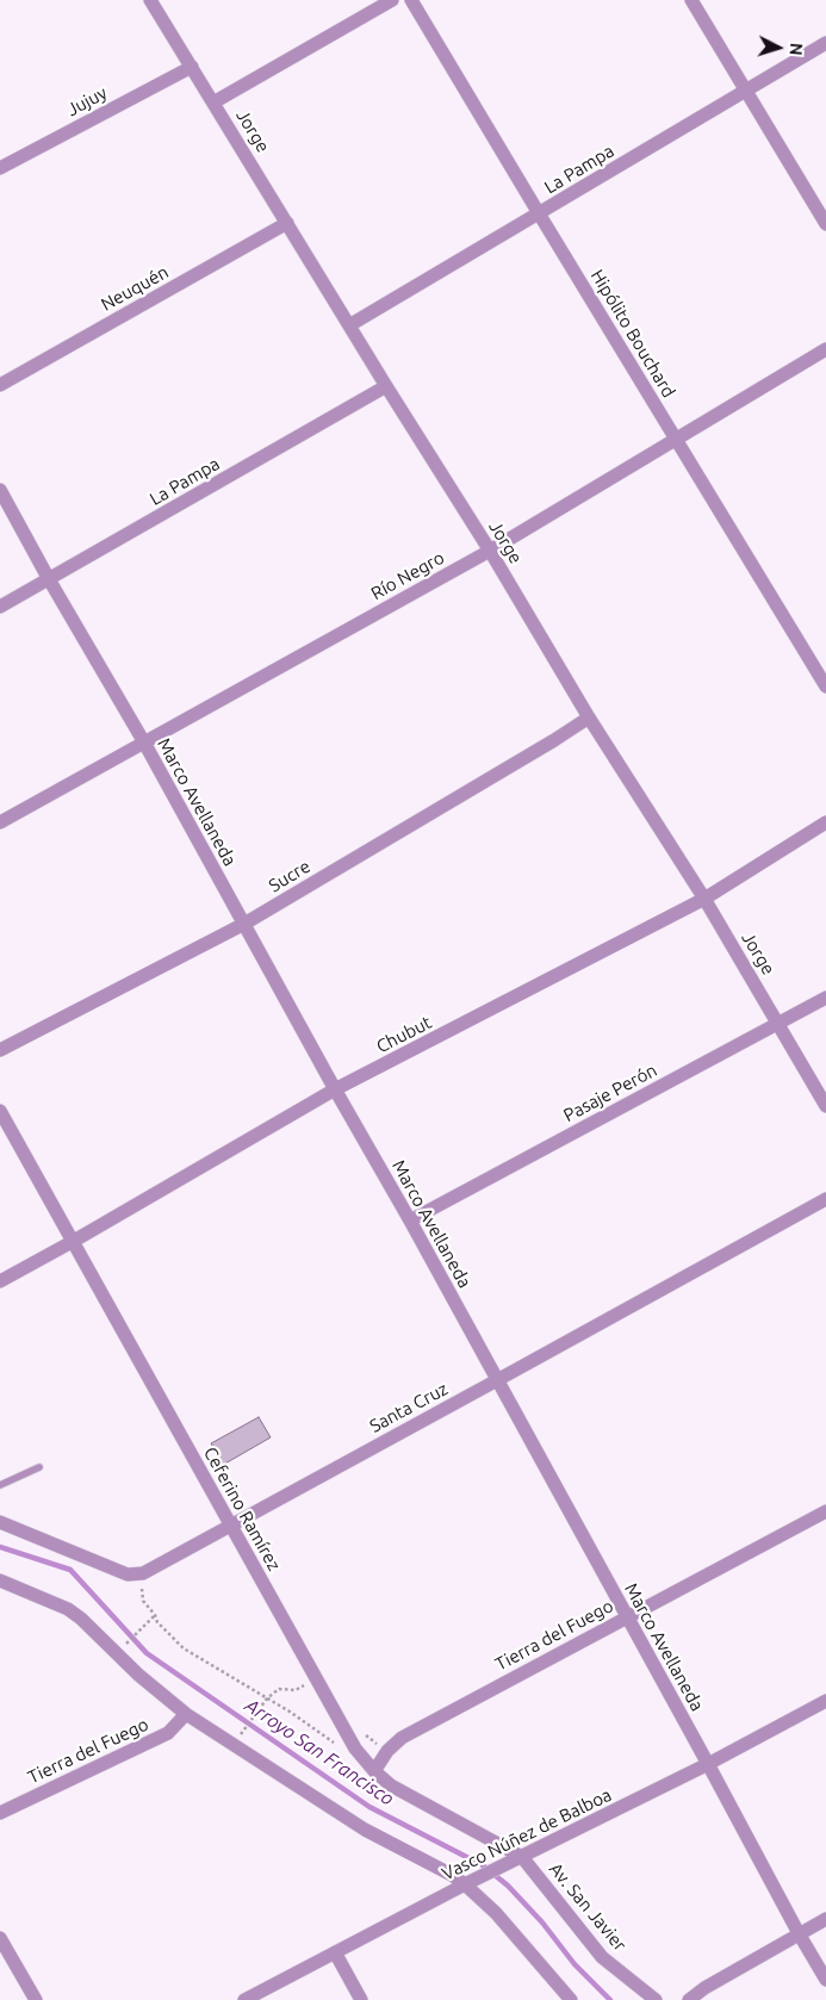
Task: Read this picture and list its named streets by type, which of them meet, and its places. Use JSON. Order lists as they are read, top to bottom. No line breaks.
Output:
{"streets":{"street":["Jujuy","Jorge","La Pampa","Neuquén","Hipólito Bouchard","Río Negro","Marco Avellaneda","Sucre","Chubut","Pasaje Perón","Santa Cruz","Ceferino Ramírez","Tierra del Fuego","Vasco Núñez de Balboa","Av. San Javier"]},"crossings":[["Jujuy","Jorge"],["Jorge","La Pampa"],["Jorge","Neuquén"],["Jorge","Río Negro"],["Jorge","Sucre"],["Jorge","Chubut"],["Jorge","Pasaje Perón"],["La Pampa","Hipólito Bouchard"],["La Pampa","Marco Avellaneda"],["Hipólito Bouchard","Río Negro"],["Río Negro","Marco Avellaneda"],["Marco Avellaneda","Sucre"],["Marco Avellaneda","Chubut"],["Marco Avellaneda","Pasaje Perón"],["Marco Avellaneda","Santa Cruz"],["Marco Avellaneda","Tierra del Fuego"],["Marco Avellaneda","Vasco Núñez de Balboa"],["Chubut","Ceferino Ramírez"],["Santa Cruz","Ceferino Ramírez"],["Ceferino Ramírez","Tierra del Fuego"],["Ceferino Ramírez","Vasco Núñez de Balboa"],["Ceferino Ramírez","Av. San Javier"],["Vasco Núñez de Balboa","Av. San Javier"]],"water":["Arroyo San Francisco"],"north":"right"}
